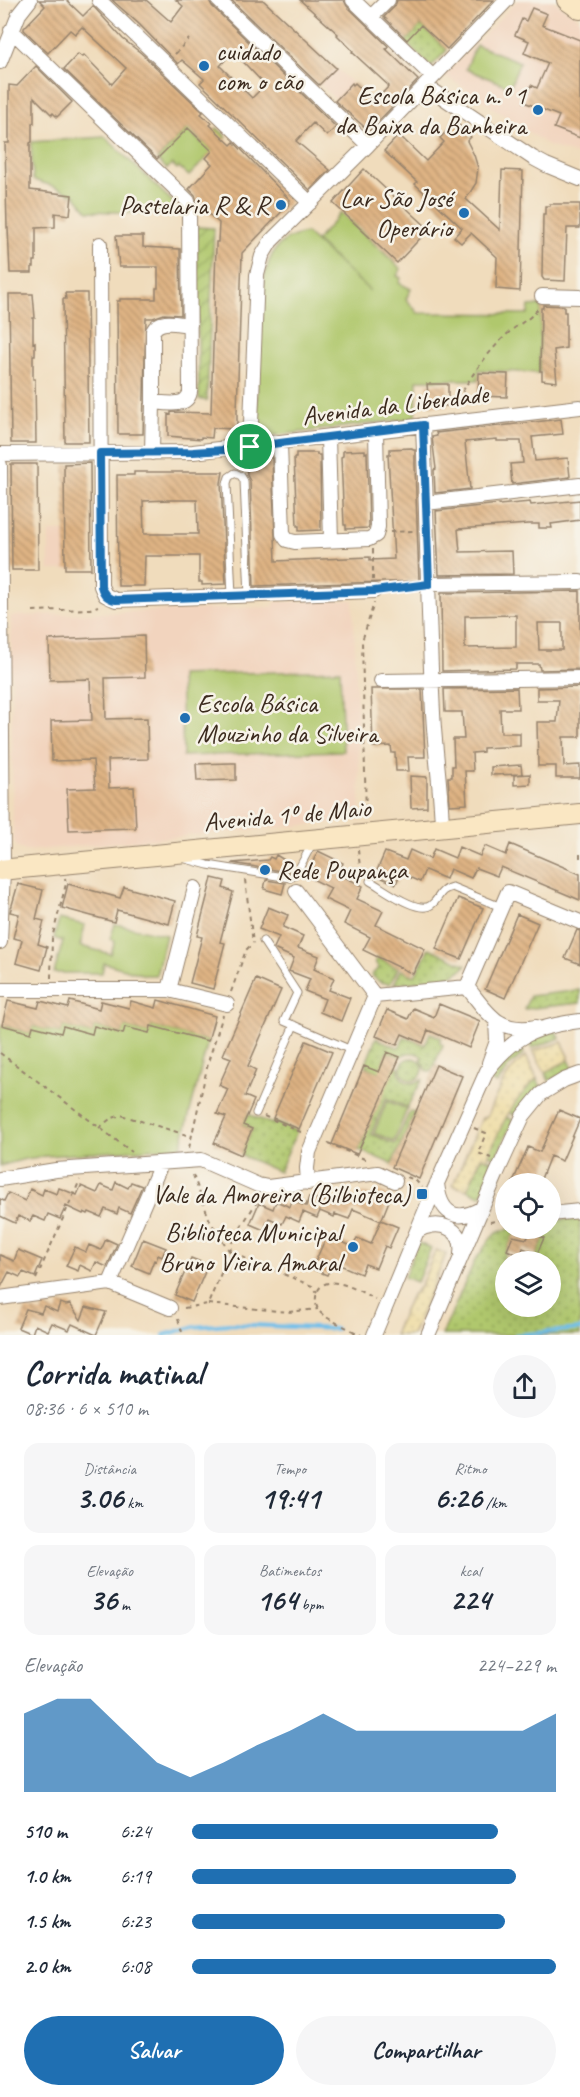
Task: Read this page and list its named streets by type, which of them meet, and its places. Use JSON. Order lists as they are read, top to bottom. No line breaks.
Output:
{"streets":{"main road":["Avenida 1º de Maio"],"street":["Avenida da Liberdade"]},"places":{"other":["cuidado com o cão","Escola Básica n.º 1 da Baixa da Banheira","Pastelaria R & R","Lar São José Operário","Escola Básica Mouzinho da Silveira","Rede Poupança","Biblioteca Municipal Bruno Vieira Amaral"],"transit":["Vale da Amoreira (Bilbioteca)"]},"page":{"heading":["Corrida matinal","08:36 · 6 × 510 m"],"stats":[["Distância","3.06 km"],["Tempo","19:41"],["Ritmo","6:26 /km"],["Elevação","36 m"],["Batimentos","164 bpm"],["kcal","224"]],"chart":["Elevação","224–229 m"],"list":[{"name":"510 m","note":"6:24"},{"name":"1.0 km","note":"6:19"},{"name":"1.5 km","note":"6:23"},{"name":"2.0 km","note":"6:08"}],"buttons":["Salvar","Compartilhar"]}}
